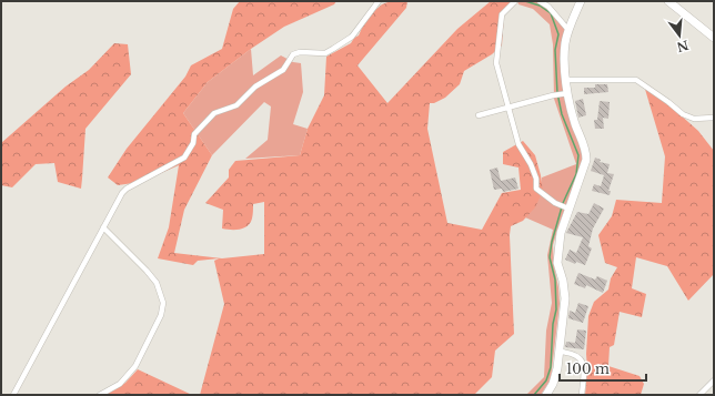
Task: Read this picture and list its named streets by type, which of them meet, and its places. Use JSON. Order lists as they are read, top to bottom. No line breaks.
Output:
{"scale_bar":"100 m","north":"bottom"}
